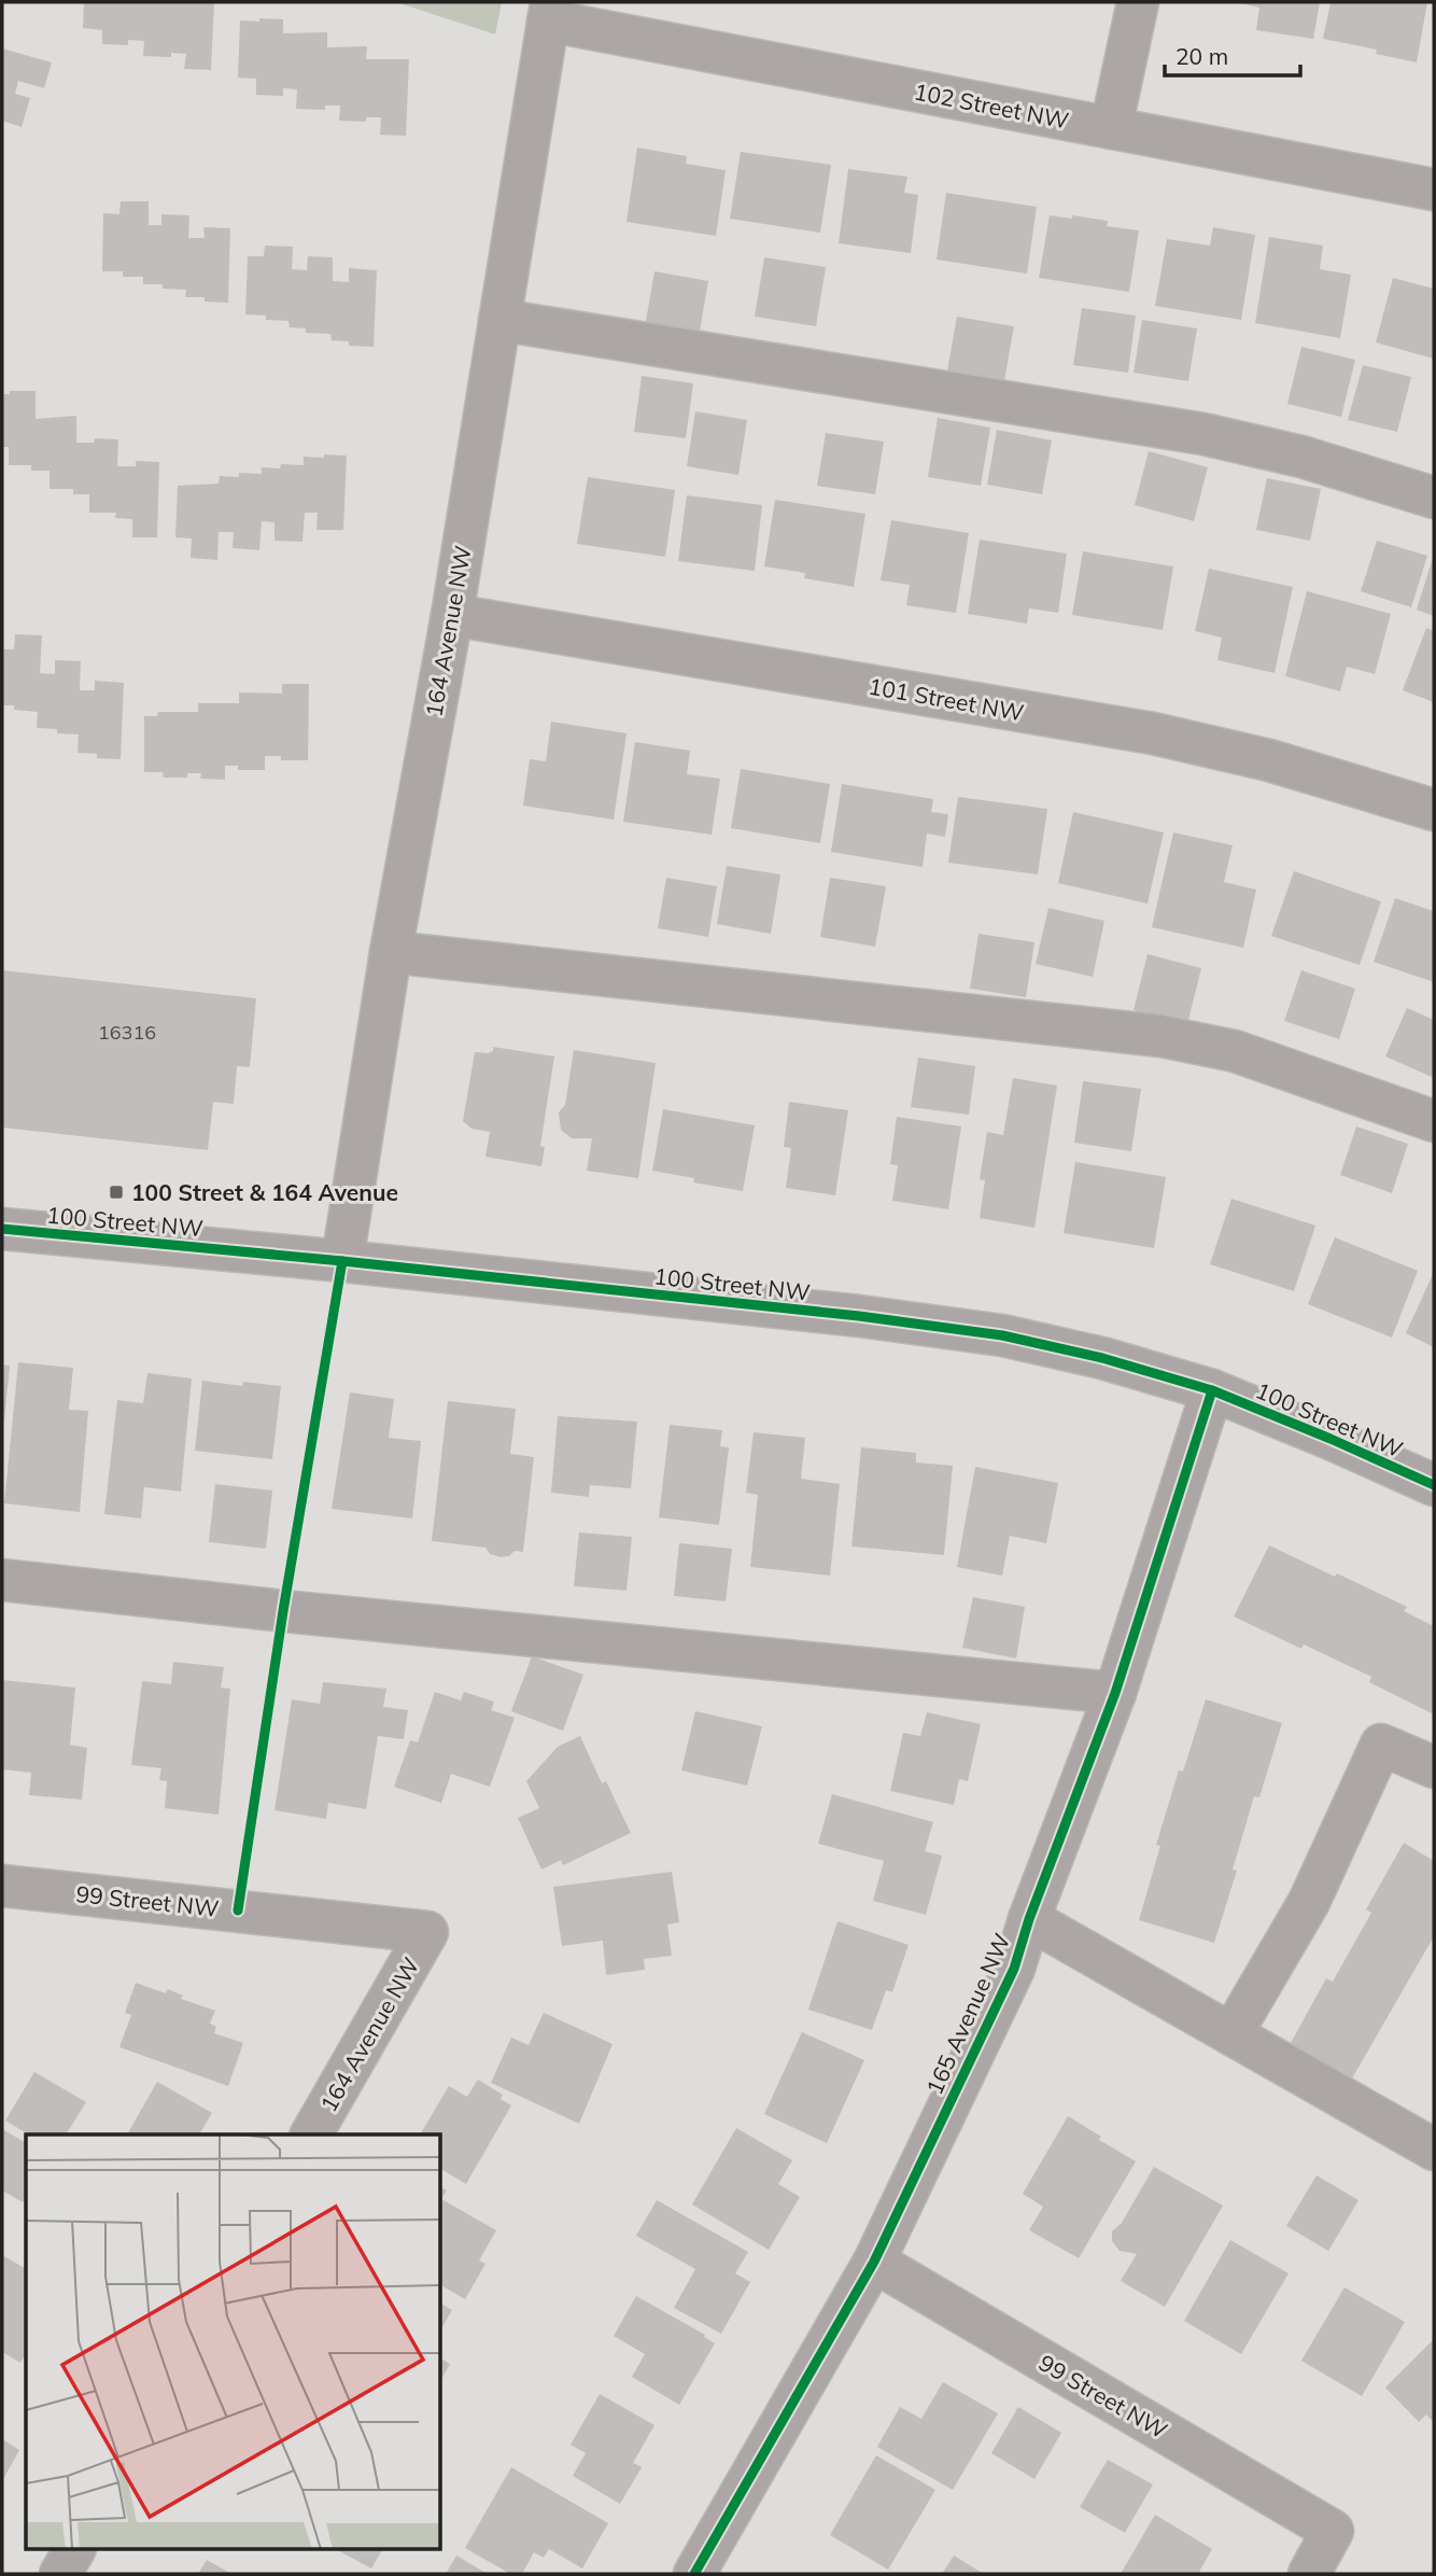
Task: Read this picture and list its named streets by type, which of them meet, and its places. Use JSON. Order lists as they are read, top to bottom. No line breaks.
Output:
{"streets":{"street":["102 Street NW","164 Avenue NW","101 Street NW","100 Street NW","99 Street NW","165 Avenue NW"]},"crossings":[["102 Street NW","164 Avenue NW"],["164 Avenue NW","101 Street NW"],["164 Avenue NW","100 Street NW"],["164 Avenue NW","99 Street NW"],["100 Street NW","165 Avenue NW"],["99 Street NW","165 Avenue NW"]],"places":{"transit":["100 Street & 164 Avenue"]},"house_numbers":["16316"],"scale_bar":"20 m"}
